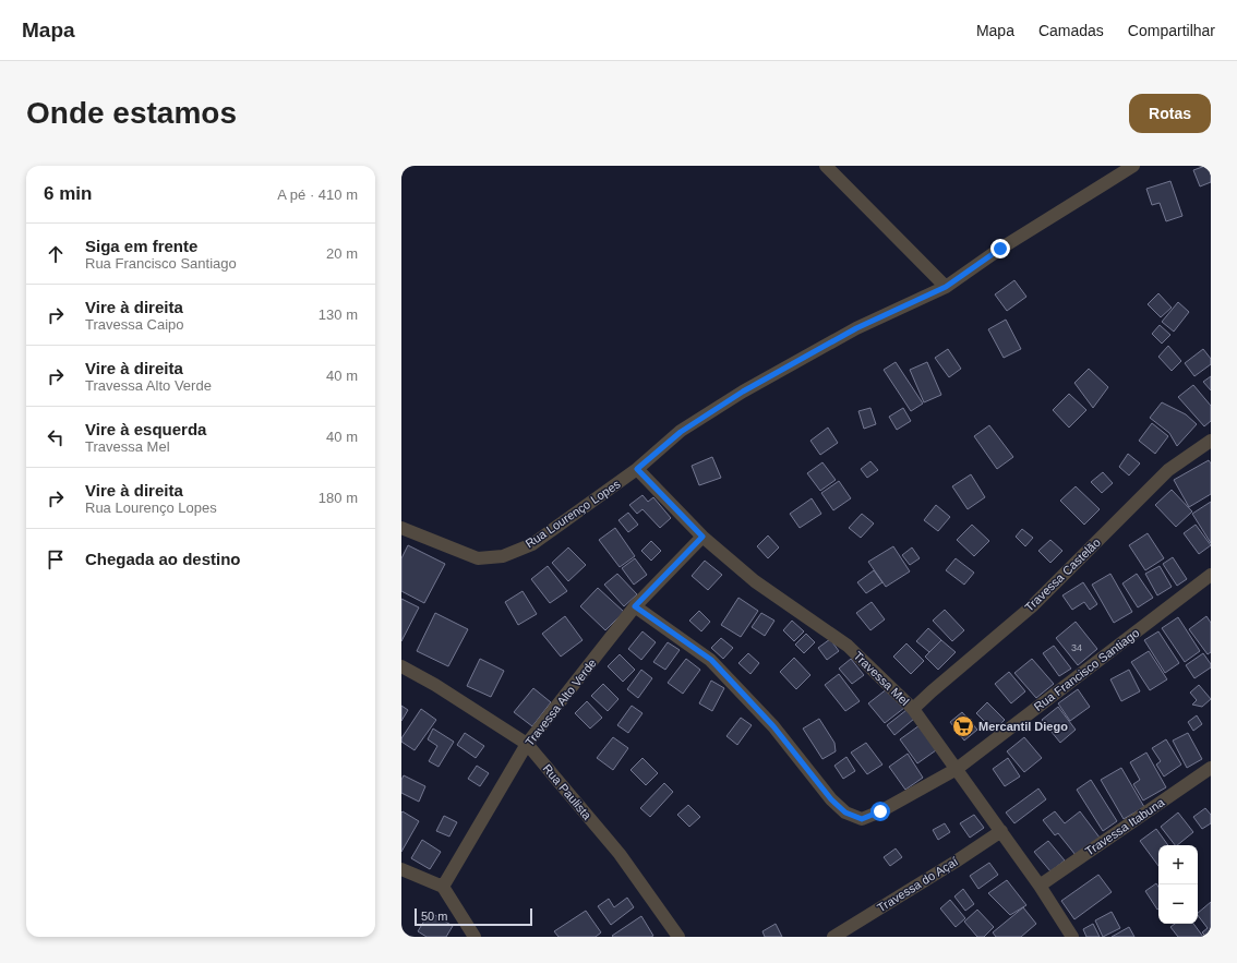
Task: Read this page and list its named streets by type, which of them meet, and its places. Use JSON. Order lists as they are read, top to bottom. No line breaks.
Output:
{"streets":{"street":["Rua Lourenço Lopes","Travessa Castelão","Rua Francisco Santiago","Travessa Mel","Travessa Alto Verde","Rua Paulista","Travessa Itabuna","Travessa do Açaí"]},"crossings":[["Rua Lourenço Lopes","Travessa Mel"],["Travessa Castelão","Travessa Mel"],["Rua Francisco Santiago","Travessa Mel"],["Rua Francisco Santiago","Travessa Alto Verde"],["Travessa Mel","Travessa Alto Verde"],["Travessa Mel","Travessa Itabuna"],["Travessa Mel","Travessa do Açaí"],["Travessa Alto Verde","Rua Paulista"]],"places":{"supermarket":["Mercantil Diego"]},"house_numbers":["34"],"scale_bar":"50 m","page":{"header":"Mapa","nav":["Mapa","Camadas","Compartilhar"],"buttons":"Rotas","title":"Onde estamos","heading":["6 min","A pé · 410 m"],"list":[["Siga em frente","Rua Francisco Santiago","20 m"],["Vire à direita","Travessa Caipo","130 m"],["Vire à direita","Travessa Alto Verde","40 m"],["Vire à esquerda","Travessa Mel","40 m"],["Vire à direita","Rua Lourenço Lopes","180 m"],"Chegada ao destino"],"map_buttons":["+","−"],"scale":"50 m"}}
